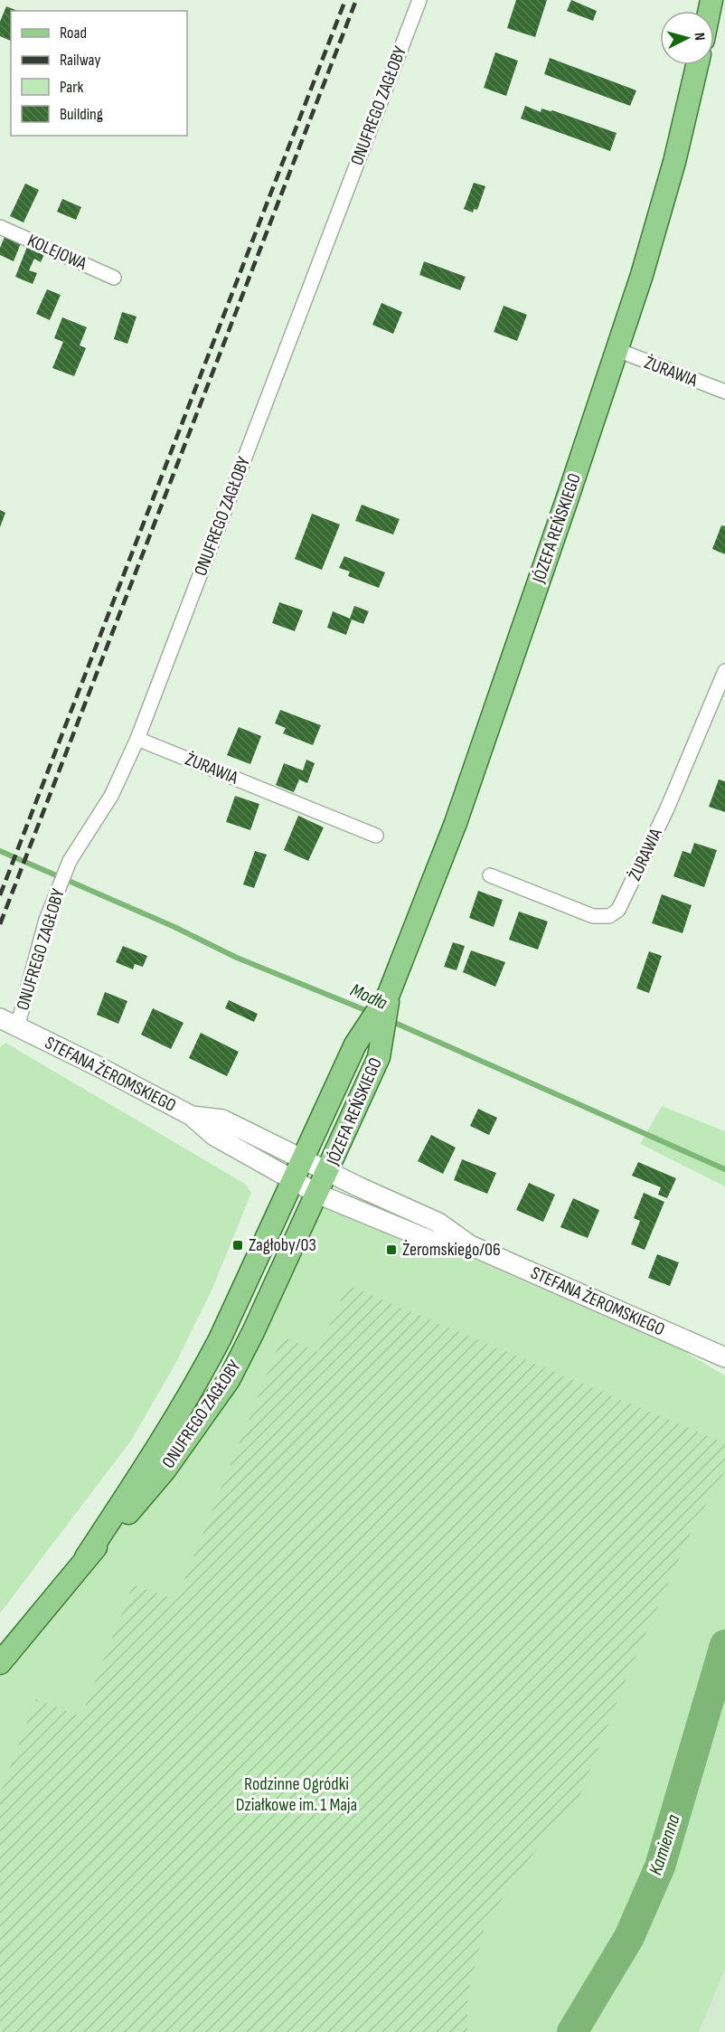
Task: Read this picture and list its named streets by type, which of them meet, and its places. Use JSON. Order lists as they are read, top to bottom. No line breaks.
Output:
{"streets":{"main road":["ONUFREGO ZAGŁOBY","JÓZEFA REŃSKIEGO"],"street":["KOLEJOWA","ŻURAWIA","STEFANA ŻEROMSKIEGO"]},"crossings":[["ONUFREGO ZAGŁOBY","ŻURAWIA"],["ONUFREGO ZAGŁOBY","JÓZEFA REŃSKIEGO"],["ONUFREGO ZAGŁOBY","STEFANA ŻEROMSKIEGO"],["ŻURAWIA","JÓZEFA REŃSKIEGO"],["JÓZEFA REŃSKIEGO","STEFANA ŻEROMSKIEGO"]],"water":["Modła","Kamienna"],"parks":["Rodzinne Ogródki Działkowe im. 1 Maja"],"places":{"transit":["Zagłoby/03","Żeromskiego/06"]},"legend":["Road","Railway","Park","Building"],"north":"right"}
